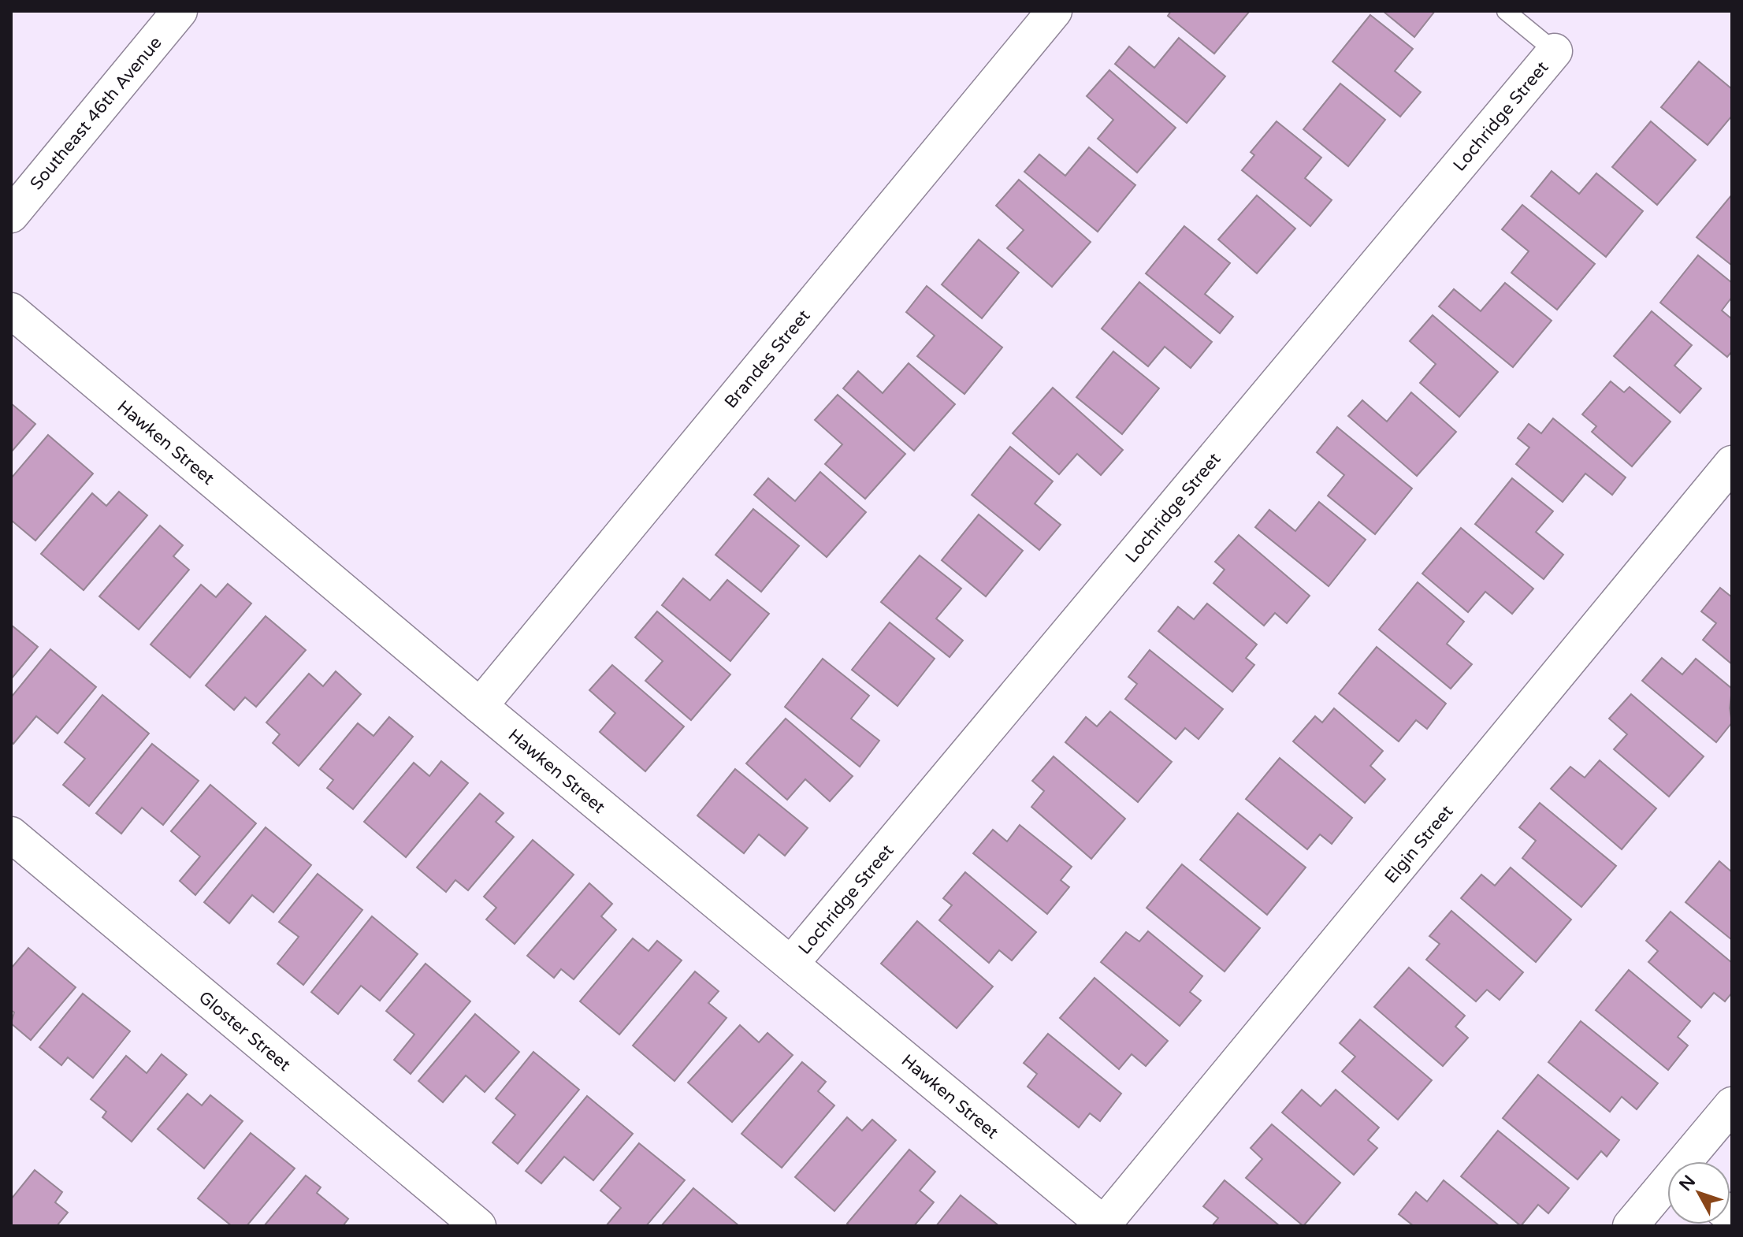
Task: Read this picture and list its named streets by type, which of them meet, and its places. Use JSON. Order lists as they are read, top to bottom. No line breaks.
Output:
{"streets":{"street":["Southeast 46th Avenue","Lochridge Street","Brandes Street","Hawken Street","Elgin Street","Gloster Street"]},"crossings":[["Lochridge Street","Hawken Street"],["Brandes Street","Hawken Street"],["Hawken Street","Elgin Street"]],"north":"top left"}
